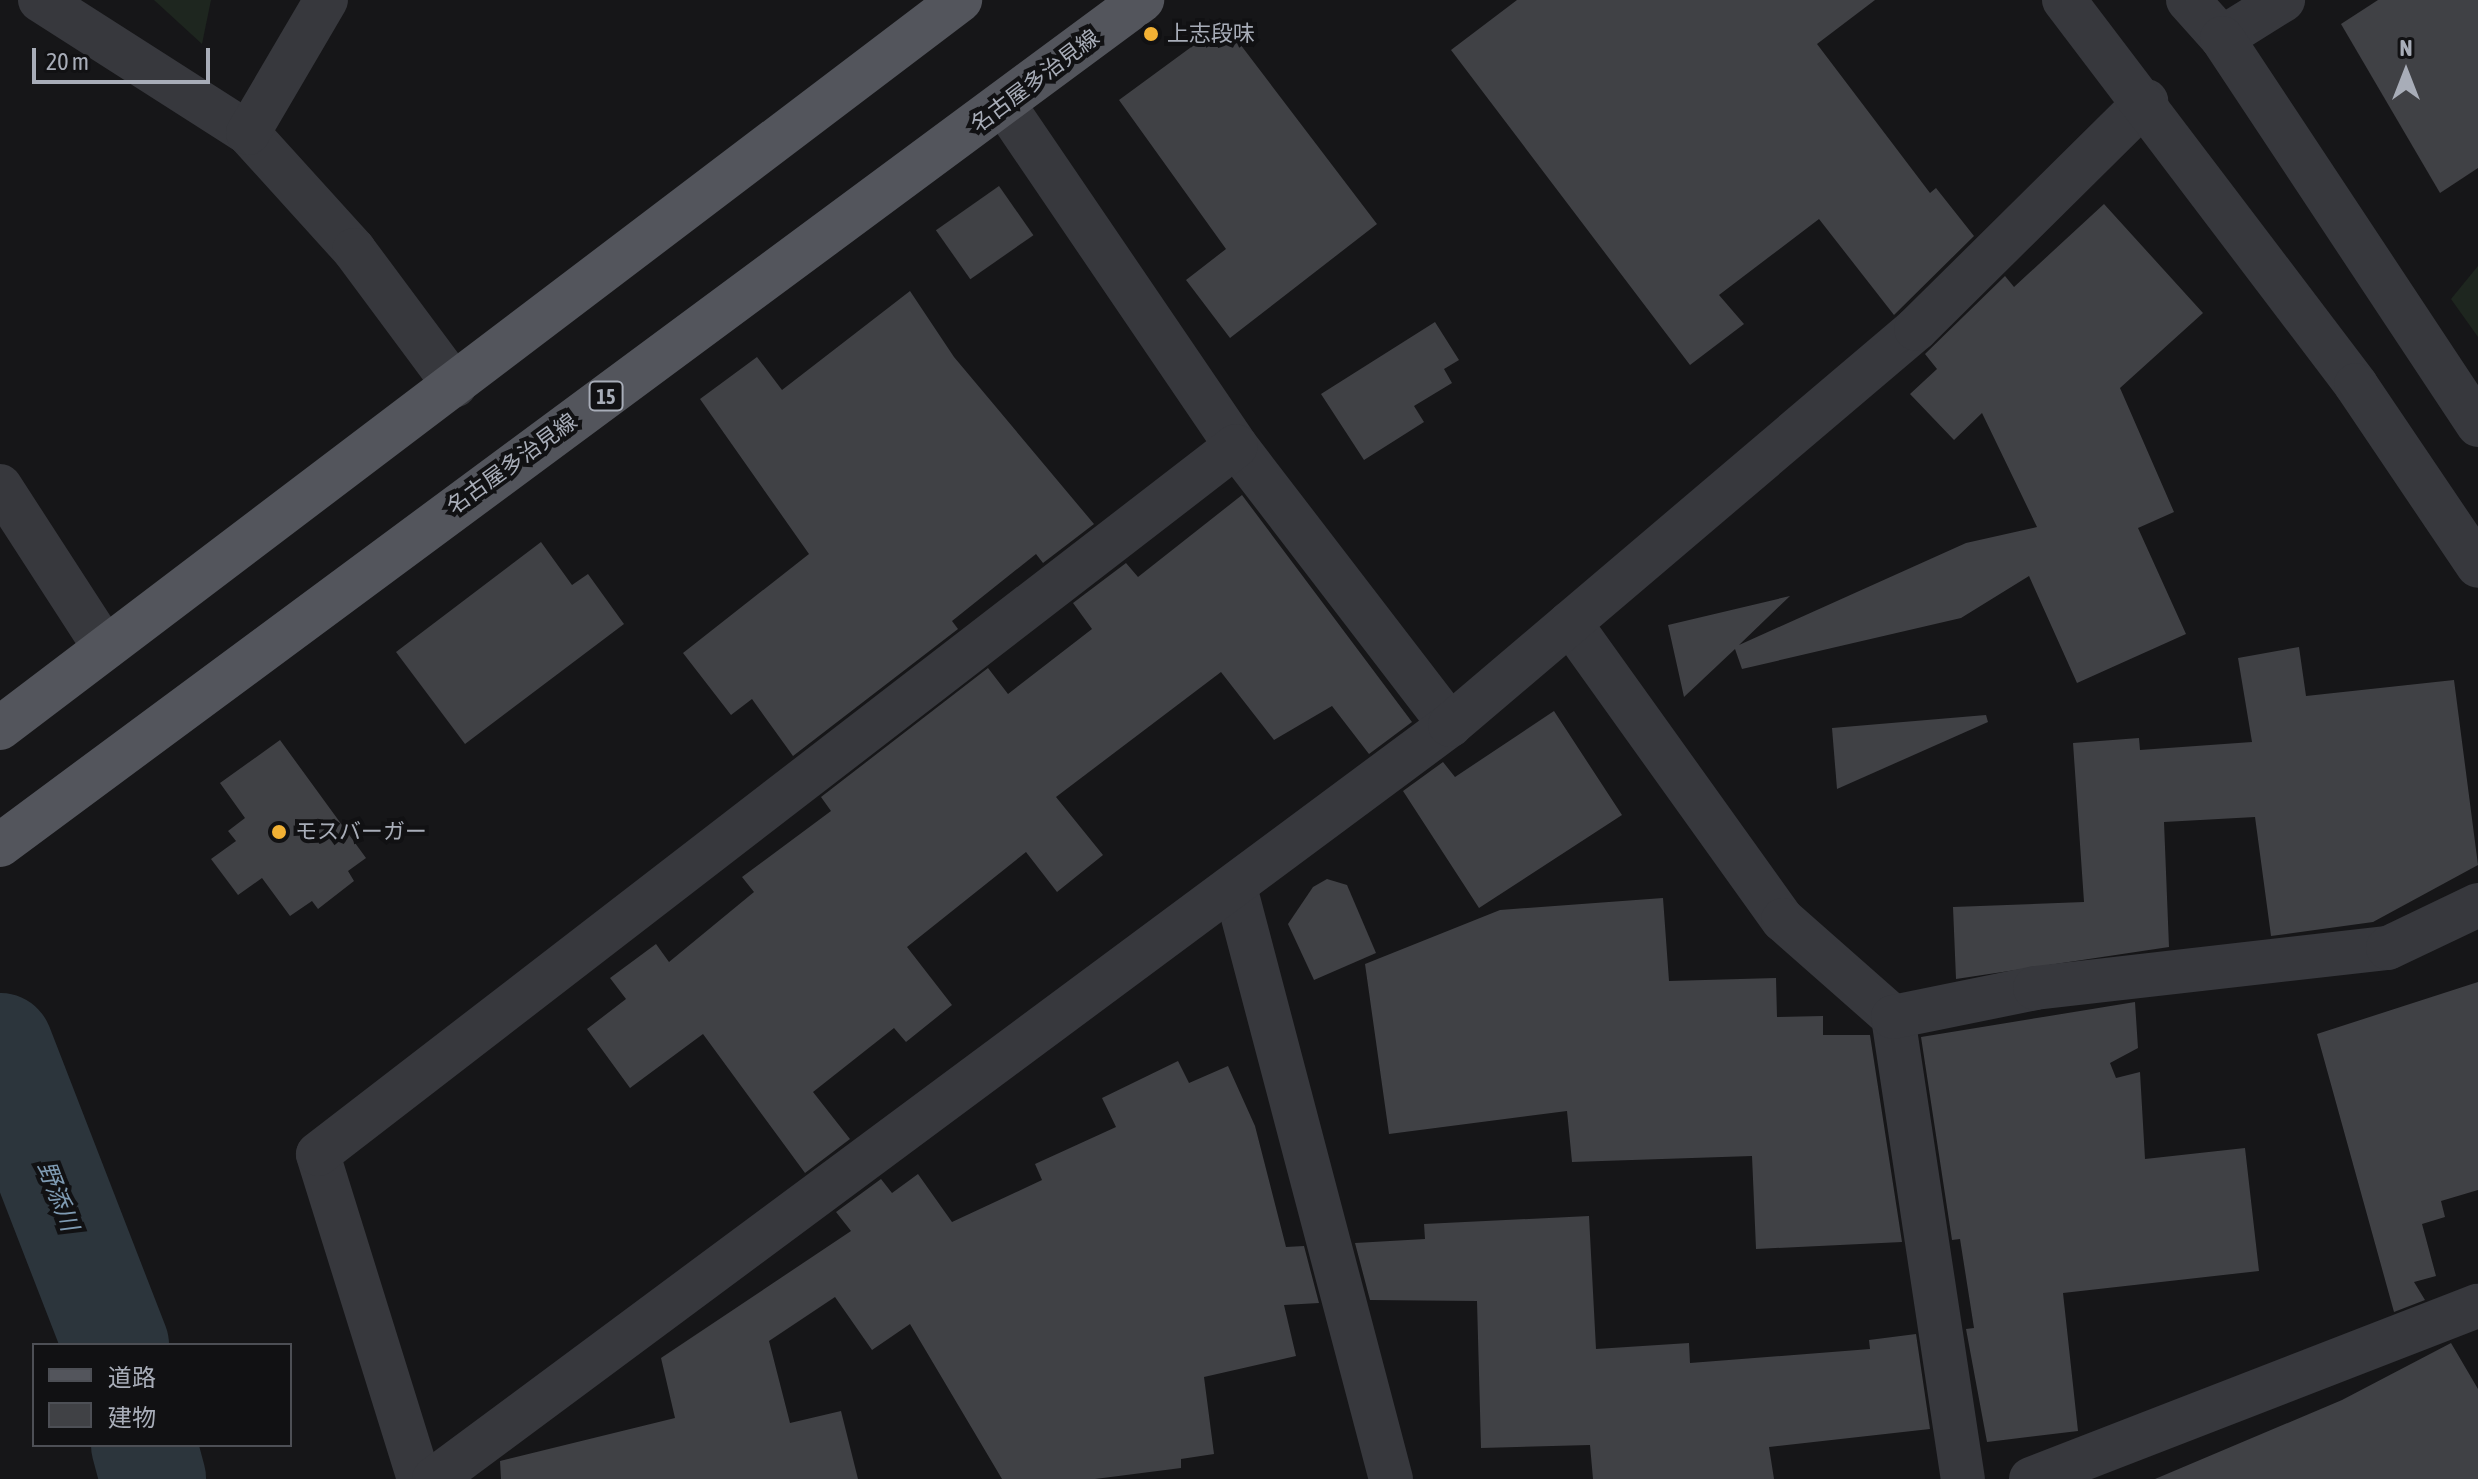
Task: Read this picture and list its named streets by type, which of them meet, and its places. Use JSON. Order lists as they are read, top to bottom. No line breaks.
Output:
{"streets":{"main road":["名古屋多治見線","15"]},"water":["野添川"],"places":["上志段味","モスバーガー"],"legend":["道路","建物"],"scale_bar":"20 m","north":"top"}
